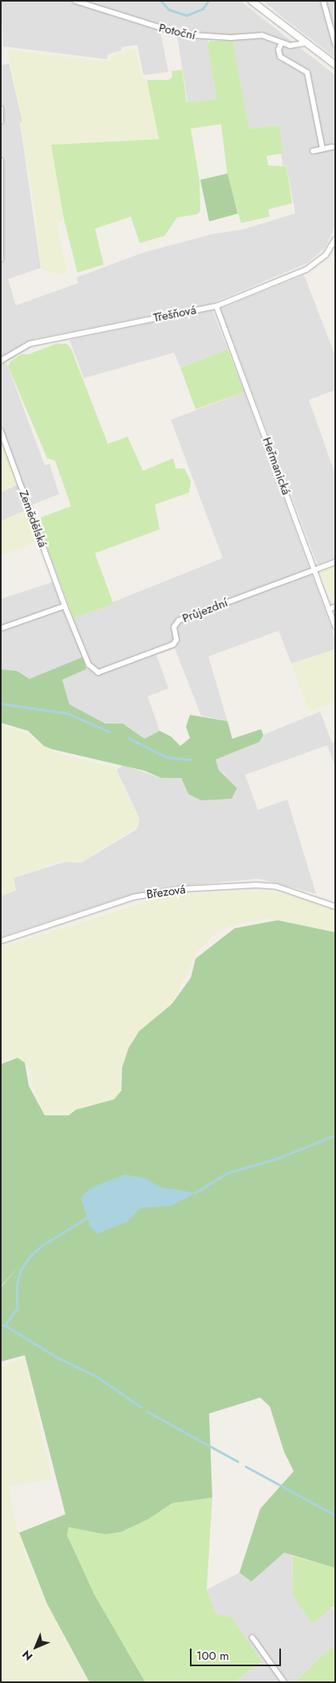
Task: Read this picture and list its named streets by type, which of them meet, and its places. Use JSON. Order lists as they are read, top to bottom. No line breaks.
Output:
{"streets":{"street":["Potoční","Třešňová","Heřmanická","Zemědělská","Průjezdní","Březová"]},"crossings":[["Třešňová","Heřmanická"],["Heřmanická","Průjezdní"],["Zemědělská","Průjezdní"]],"scale_bar":"100 m","north":"bottom left"}
